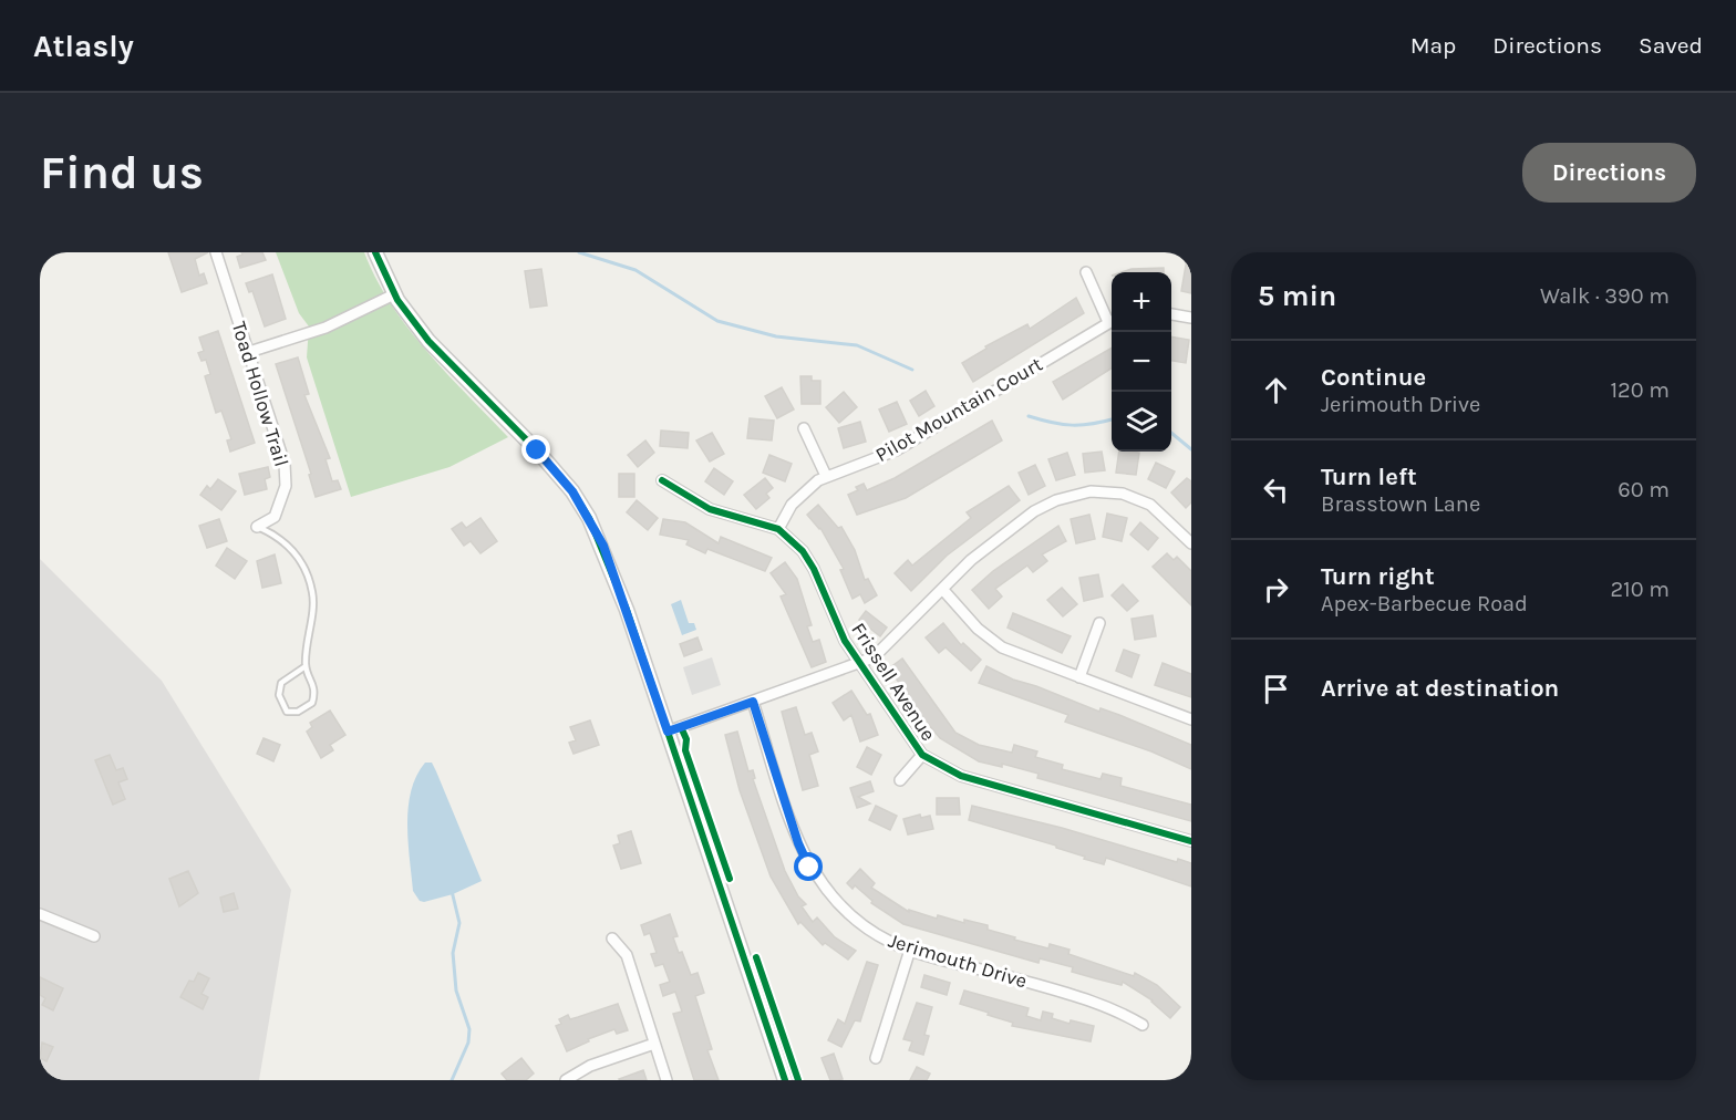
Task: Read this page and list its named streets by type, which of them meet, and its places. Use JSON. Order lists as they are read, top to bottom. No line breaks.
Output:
{"streets":{"street":["Toad Hollow Trail","Pilot Mountain Court","Frissell Avenue","Jerimouth Drive"]},"crossings":[["Pilot Mountain Court","Frissell Avenue"]],"page":{"header":"Atlasly","nav":["Map","Directions","Saved"],"buttons":"Directions","title":"Find us","heading":["5 min","Walk · 390 m"],"map_buttons":["+","−"],"list":[["Continue","Jerimouth Drive","120 m"],["Turn left","Brasstown Lane","60 m"],["Turn right","Apex-Barbecue Road","210 m"],"Arrive at destination"]}}
